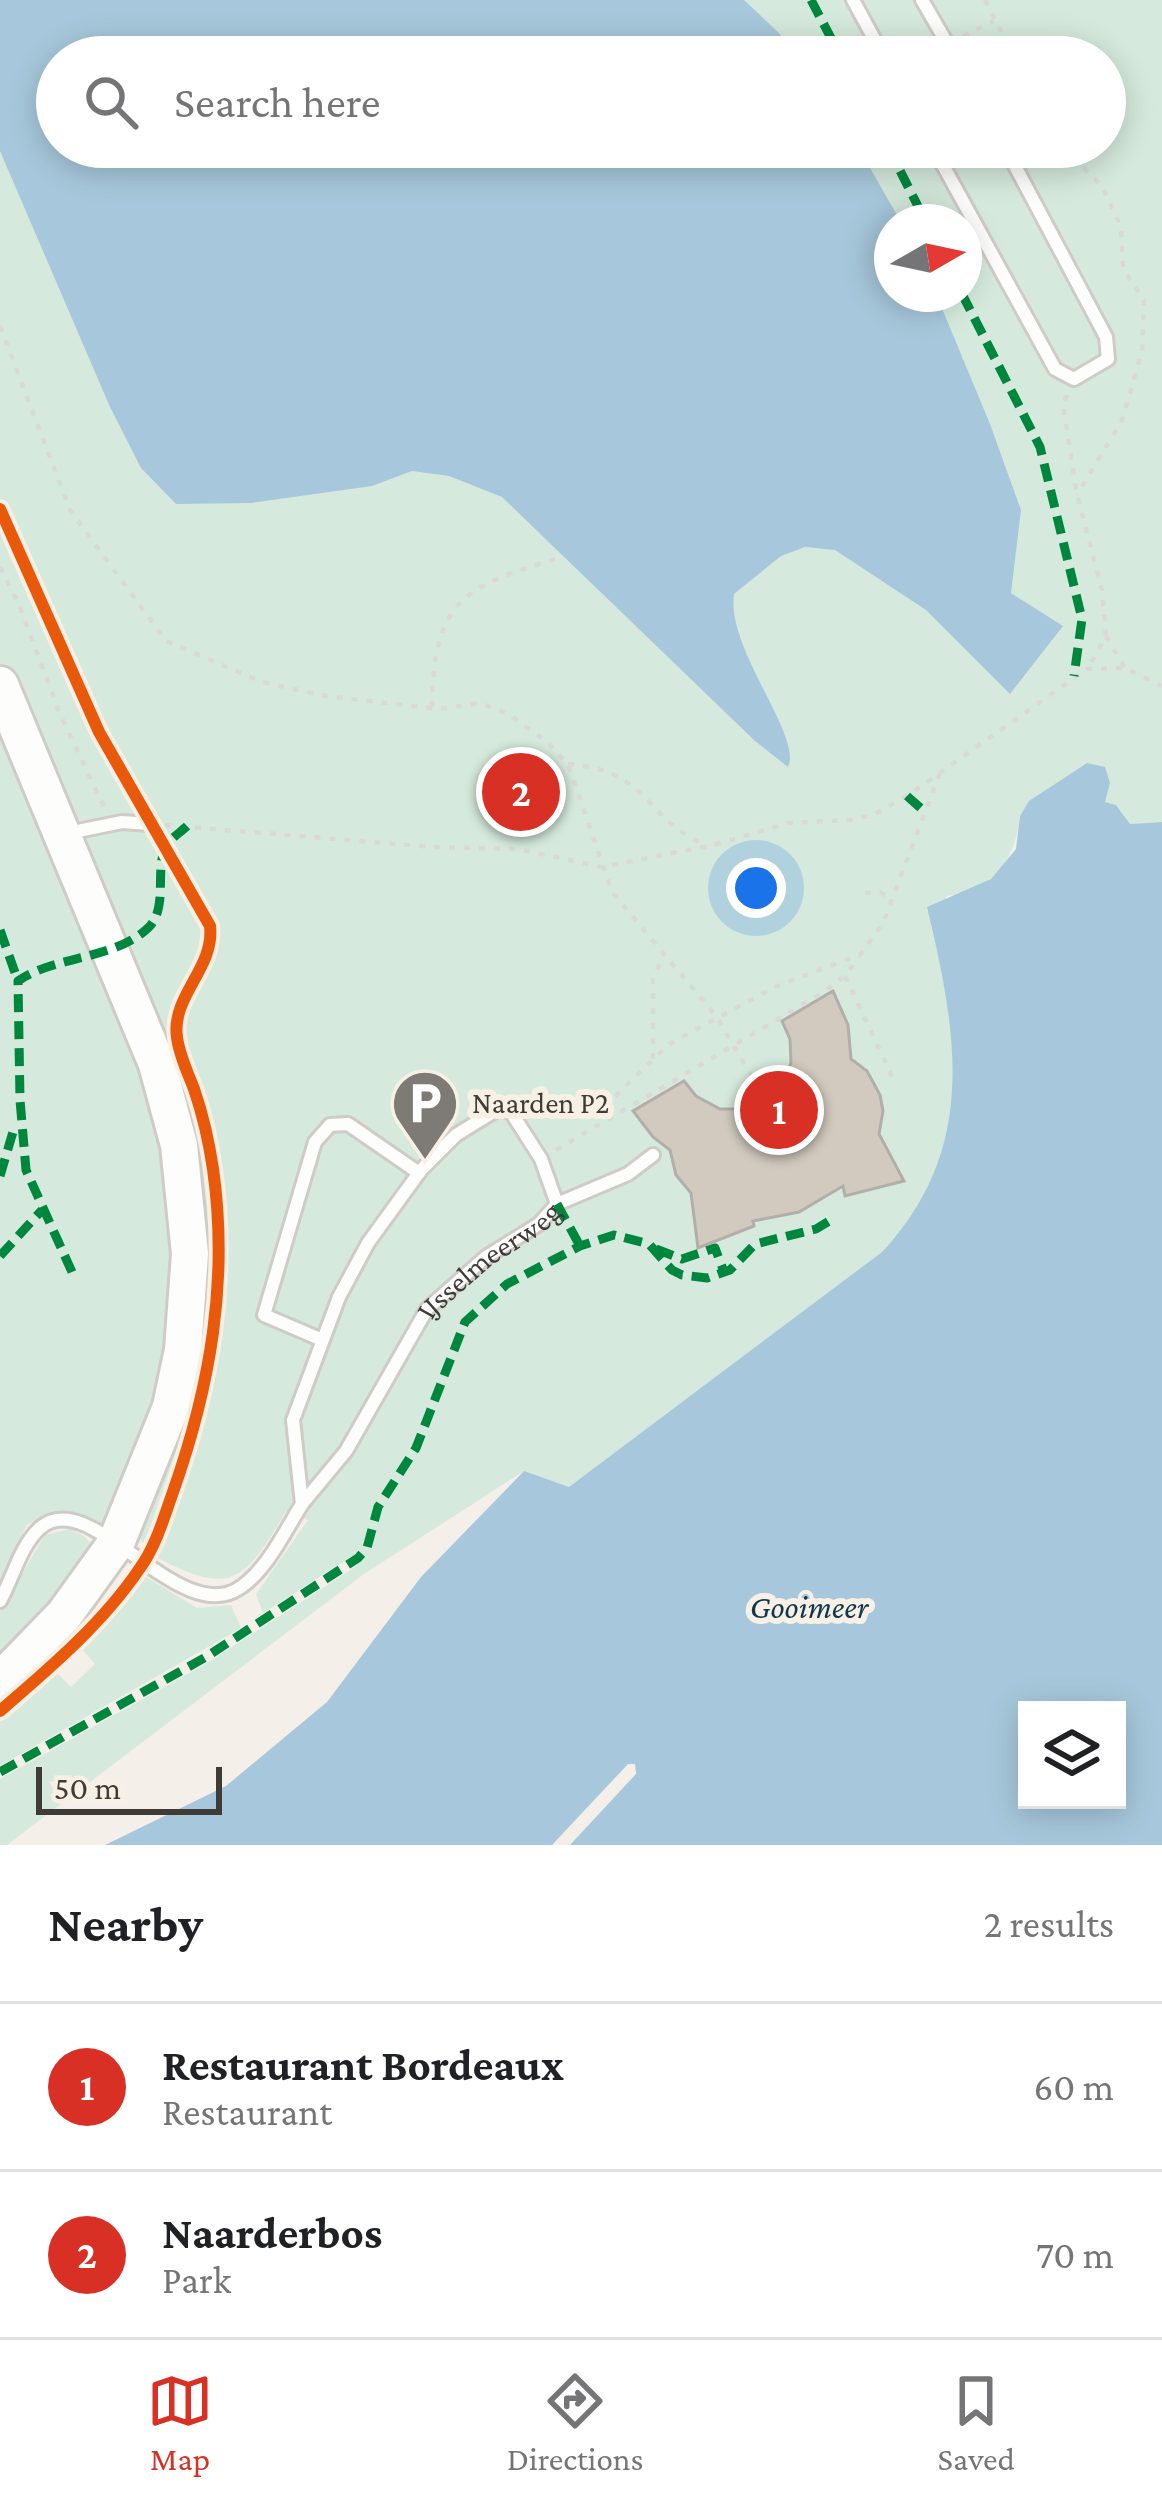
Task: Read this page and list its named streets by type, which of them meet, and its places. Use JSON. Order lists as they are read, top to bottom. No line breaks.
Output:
{"streets":{"lane":["IJsselmeerweg"]},"water":["Gooimeer"],"places":{"parking":["Naarden P2"]},"scale_bar":"50 m","north":"right","page":{"search":"Search here","pins":["2","1"],"scale":"50 m","heading":["Nearby","2 results"],"list":[{"mark":"1","name":"Restaurant Bordeaux","note":"Restaurant","value":"60 m"},{"mark":"2","name":"Naarderbos","note":"Park","value":"70 m"}],"nav":["Map","Directions","Saved"]}}
